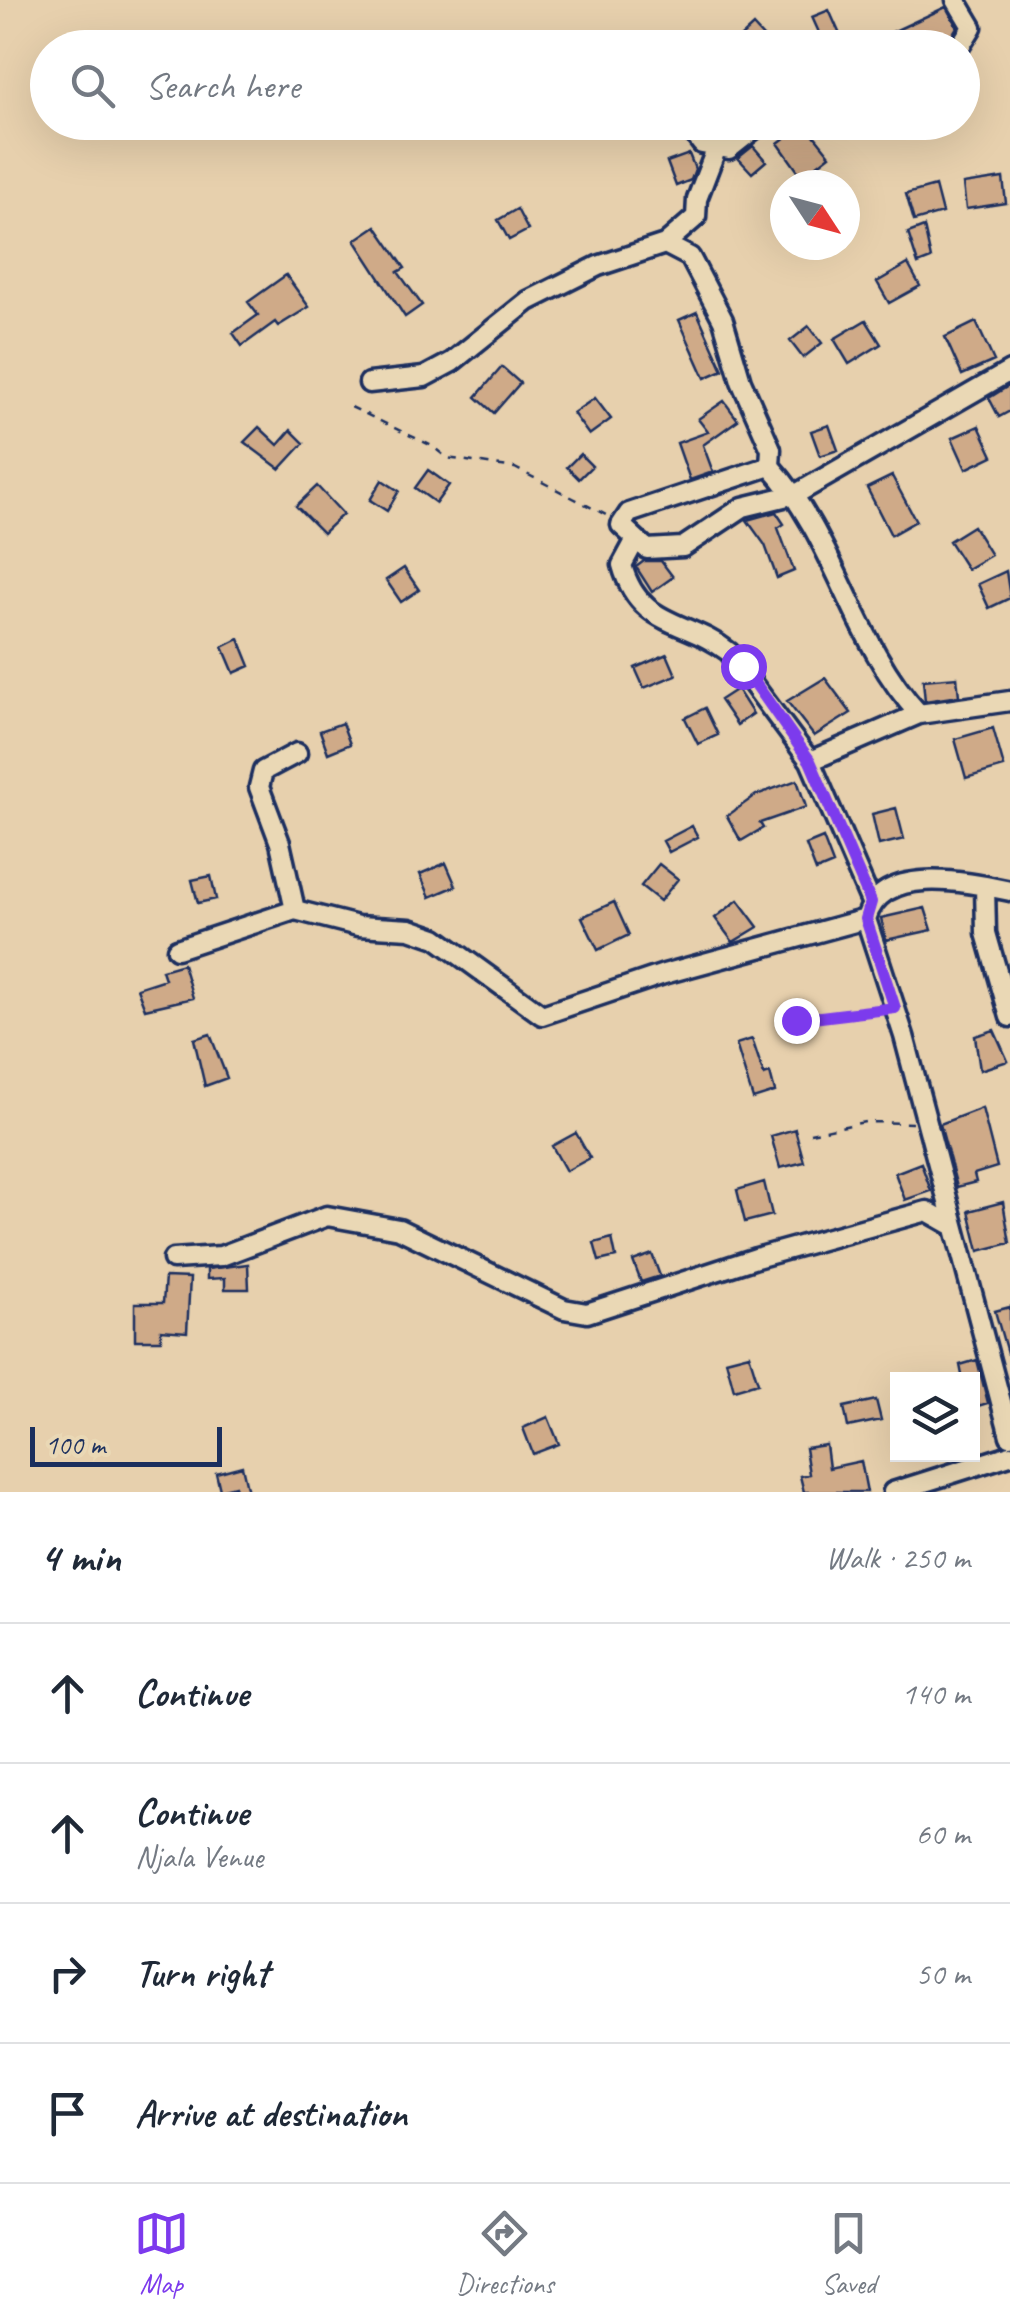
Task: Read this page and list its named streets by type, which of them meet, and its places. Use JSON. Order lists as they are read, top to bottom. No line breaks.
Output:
{"scale_bar":"100 m","north":"bottom right","page":{"search":"Search here","scale":"100 m","heading":["4 min","Walk · 250 m"],"list":[["Continue","140 m"],["Continue","Njala Venue","60 m"],["Turn right","50 m"],"Arrive at destination"],"nav":["Map","Directions","Saved"]}}
